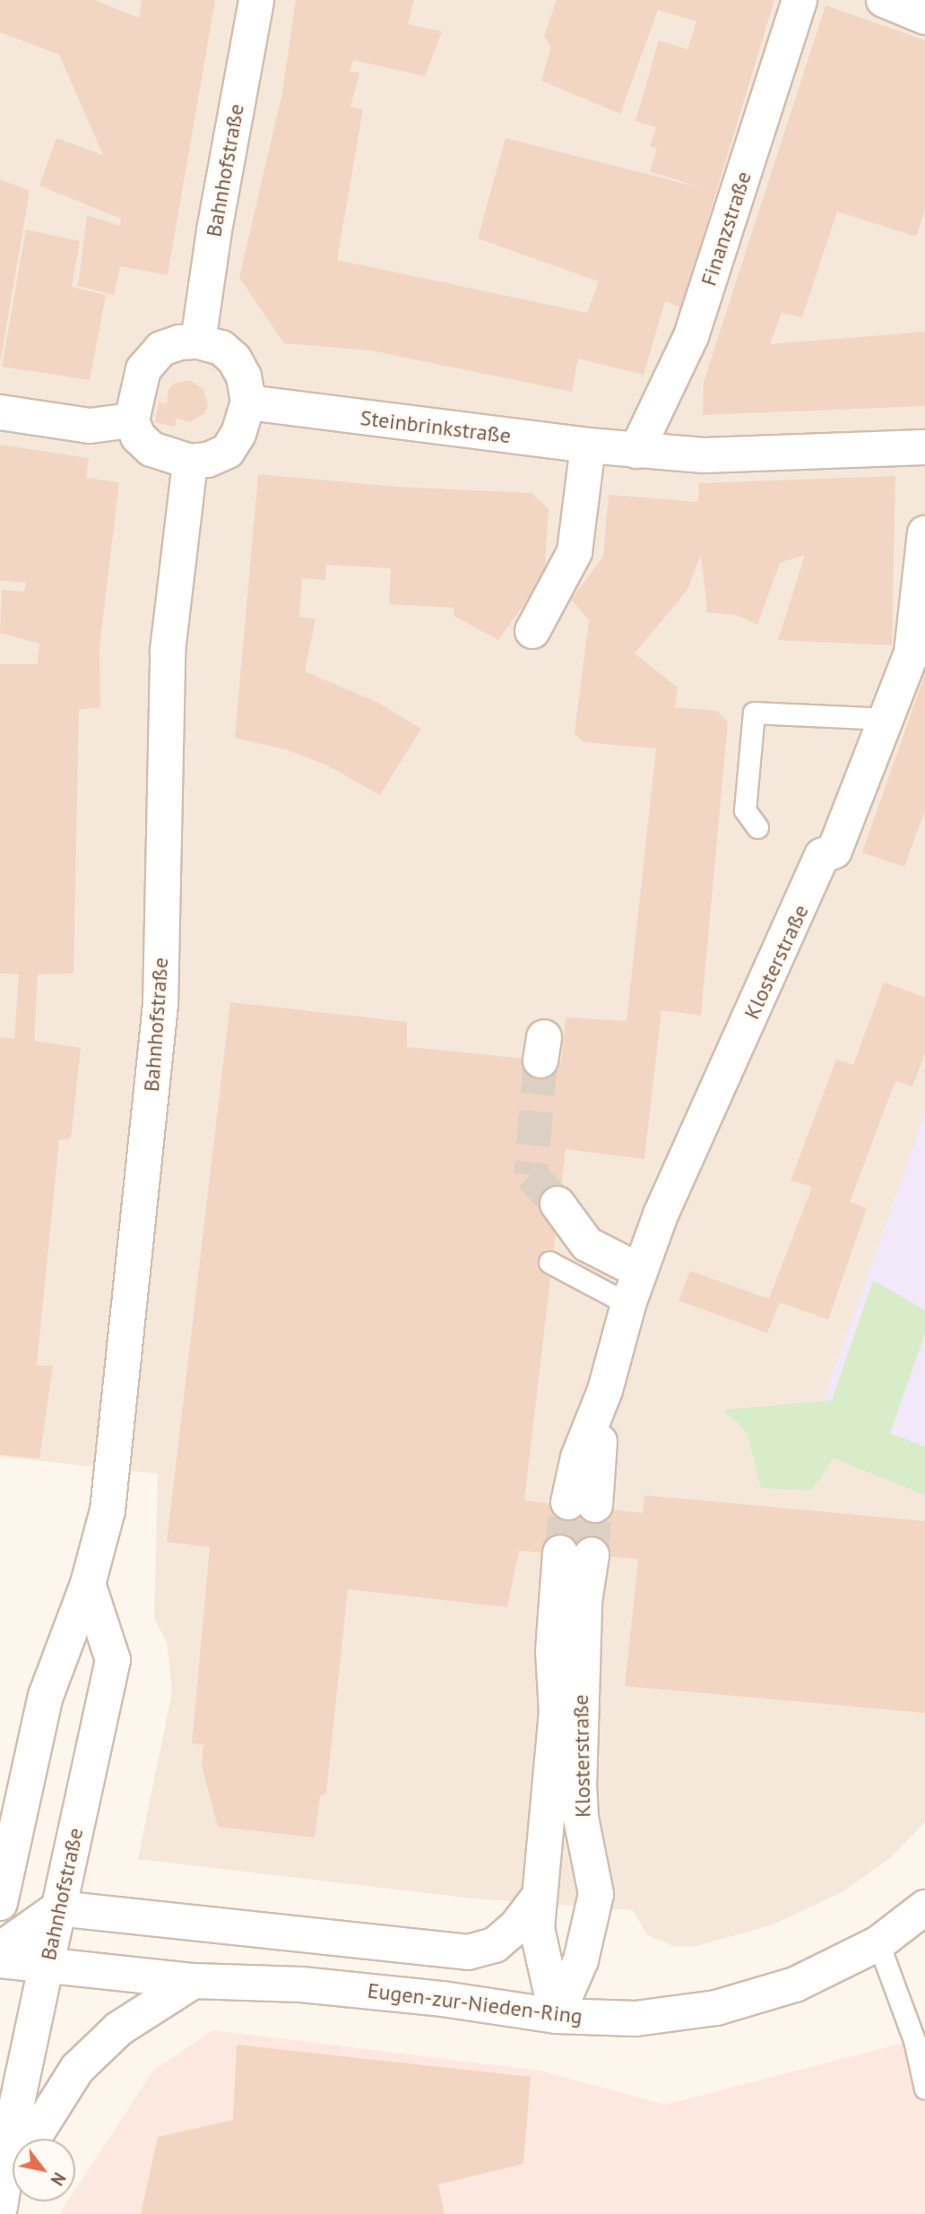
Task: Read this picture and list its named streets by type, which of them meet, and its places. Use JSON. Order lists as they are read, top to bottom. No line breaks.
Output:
{"streets":{"street":["Bahnhofstraße","Finanzstraße","Steinbrinkstraße","Klosterstraße","Eugen-zur-Nieden-Ring"]},"crossings":[["Bahnhofstraße","Steinbrinkstraße"],["Bahnhofstraße","Eugen-zur-Nieden-Ring"],["Finanzstraße","Steinbrinkstraße"],["Klosterstraße","Eugen-zur-Nieden-Ring"]],"north":"bottom right"}
